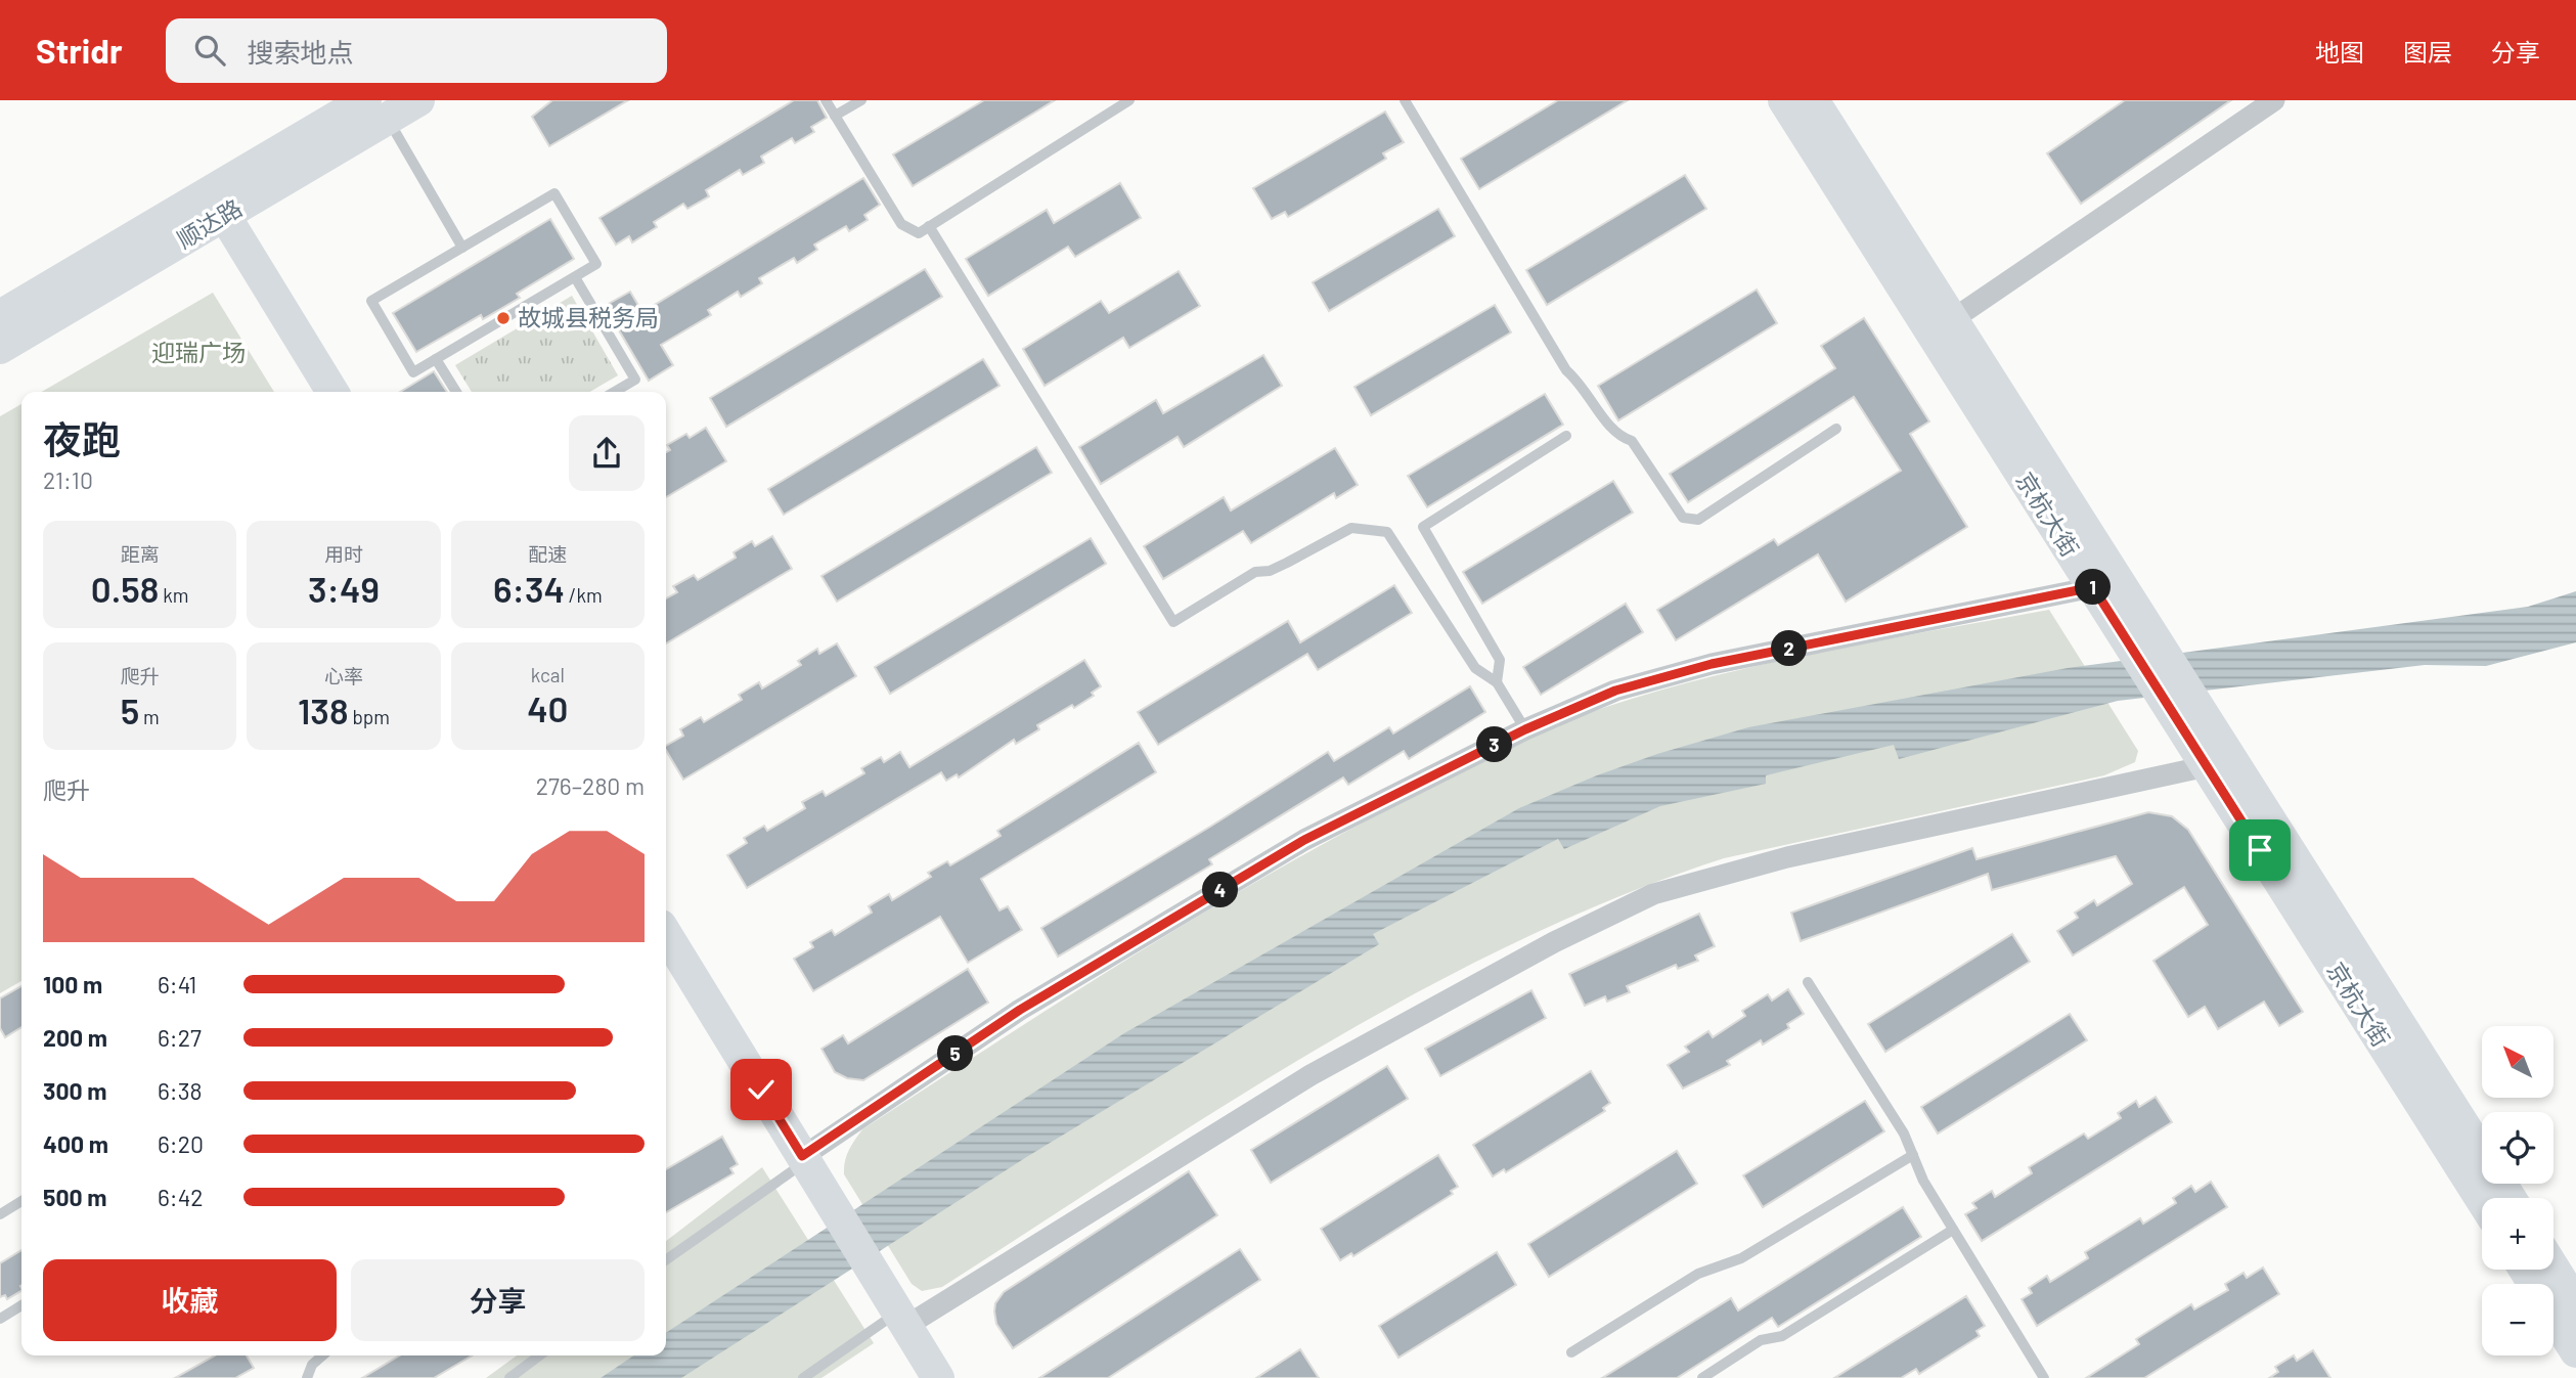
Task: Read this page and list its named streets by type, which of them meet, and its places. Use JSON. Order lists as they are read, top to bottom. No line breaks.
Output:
{"streets":{"main road":["顺达路","京杭大街"]},"parks":["迎瑞广场"],"places":["故城县税务局"],"north":"top left","page":{"header":"Stridr","search":"搜索地点","nav":["地图","图层","分享"],"heading":["夜跑","21:10"],"stats":[["距离","0.58 km"],["用时","3:49"],["配速","6:34 /km"],["爬升","5 m"],["心率","138 bpm"],["kcal","40"]],"pins":["1","2","3","4","5"],"chart":["爬升","276–280 m"],"list":[{"name":"100 m","note":"6:41"},{"name":"200 m","note":"6:27"},{"name":"300 m","note":"6:38"},{"name":"400 m","note":"6:20"},{"name":"500 m","note":"6:42"}],"map_buttons":["+","−"],"buttons":["收藏","分享"]}}
